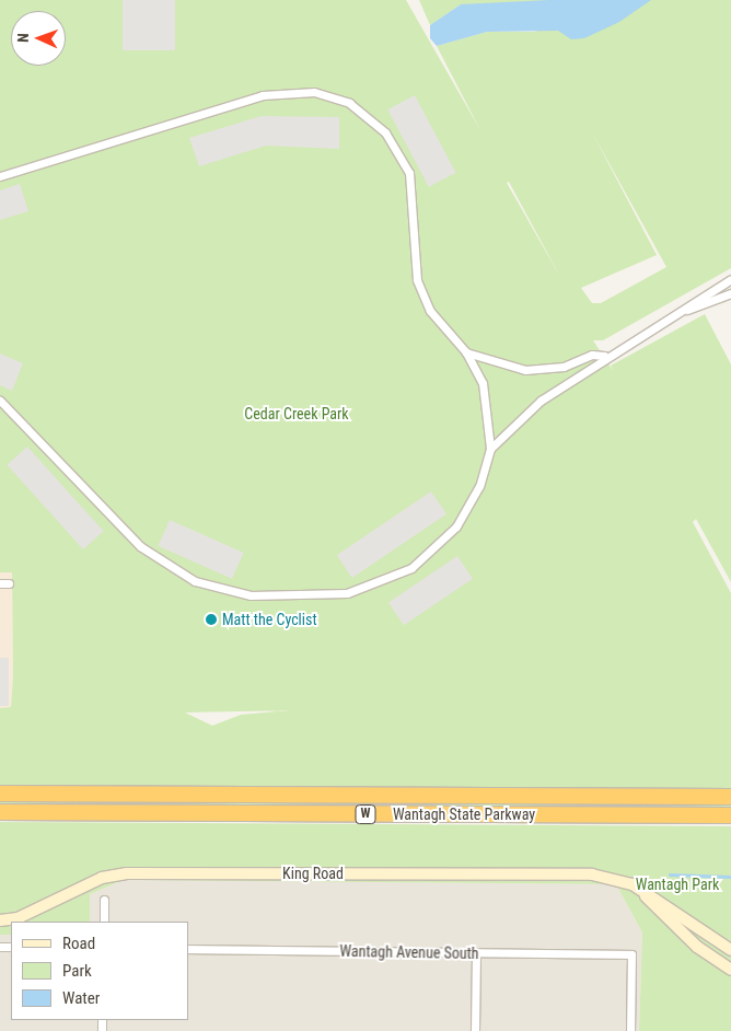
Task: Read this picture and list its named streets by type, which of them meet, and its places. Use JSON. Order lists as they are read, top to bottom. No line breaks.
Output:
{"streets":{"highway":["W","Wantagh State Parkway"],"street":["King Road","Wantagh Avenue South"]},"parks":["Cedar Creek Park","Wantagh Park"],"places":["Matt the Cyclist"],"legend":["Road","Park","Water"],"north":"left"}
